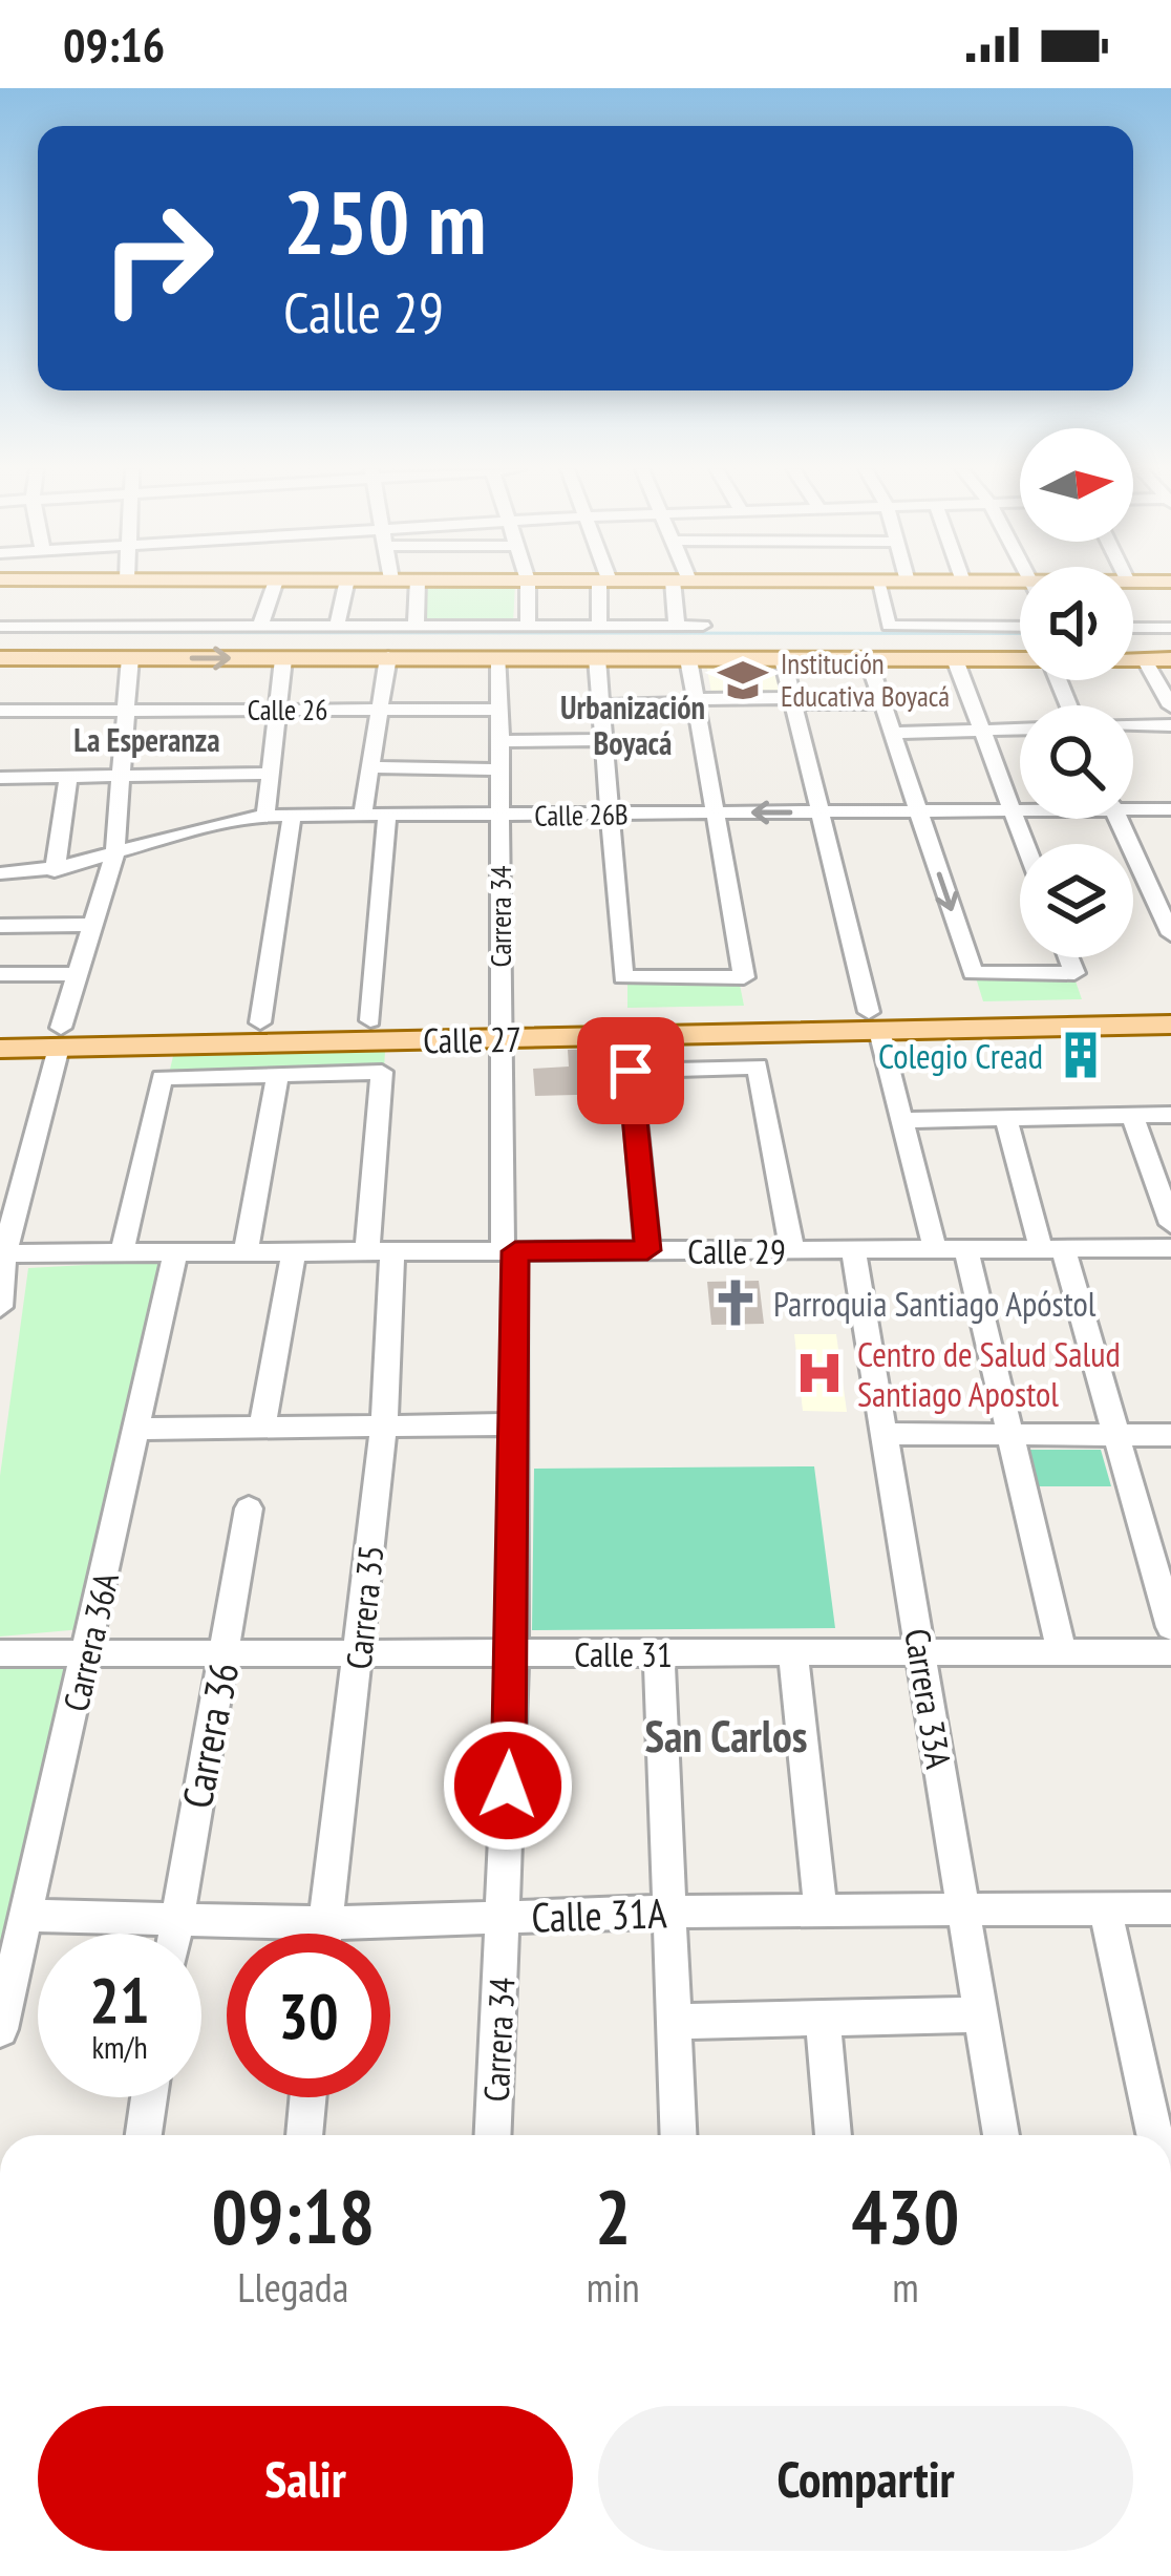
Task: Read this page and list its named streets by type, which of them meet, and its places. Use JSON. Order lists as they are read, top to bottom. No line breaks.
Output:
{"streets":{"main road":["Calle 27"],"street":["Calle 26","Calle 26B","Carrera 34","Calle 29","Carrera 35","Carrera 36A","Calle 31","Carrera 33A","Carrera 36","Calle 31A"]},"crossings":[["Calle 26","Carrera 34"],["Calle 26B","Carrera 34"],["Carrera 34","Calle 27"],["Carrera 34","Calle 29"],["Carrera 34","Calle 31"],["Carrera 34","Calle 31A"],["Calle 29","Carrera 35"],["Calle 29","Carrera 36A"],["Calle 29","Carrera 33A"],["Carrera 35","Calle 31"],["Carrera 35","Calle 31A"],["Carrera 36A","Calle 31"],["Carrera 36A","Calle 31A"],["Calle 31","Carrera 33A"],["Calle 31","Carrera 36"],["Carrera 33A","Calle 31A"],["Carrera 36","Calle 31A"]],"districts":["Urbanización Boyacá","La Esperanza","San Carlos"],"places":{"school or university":["Institución Educativa Boyacá"],"building":["Colegio Cread"],"church":["Parroquia Santiago Apóstol"],"hospital":["Centro de Salud Salud Santiago Apostol"]},"north":"right","page":{"status":"09:16","turn":["250 m","Calle 29"],"speed":"21 km/h","limit":"30","eta":["09:18","Llegada","2","min","430","m"],"buttons":["Salir","Compartir"]}}
